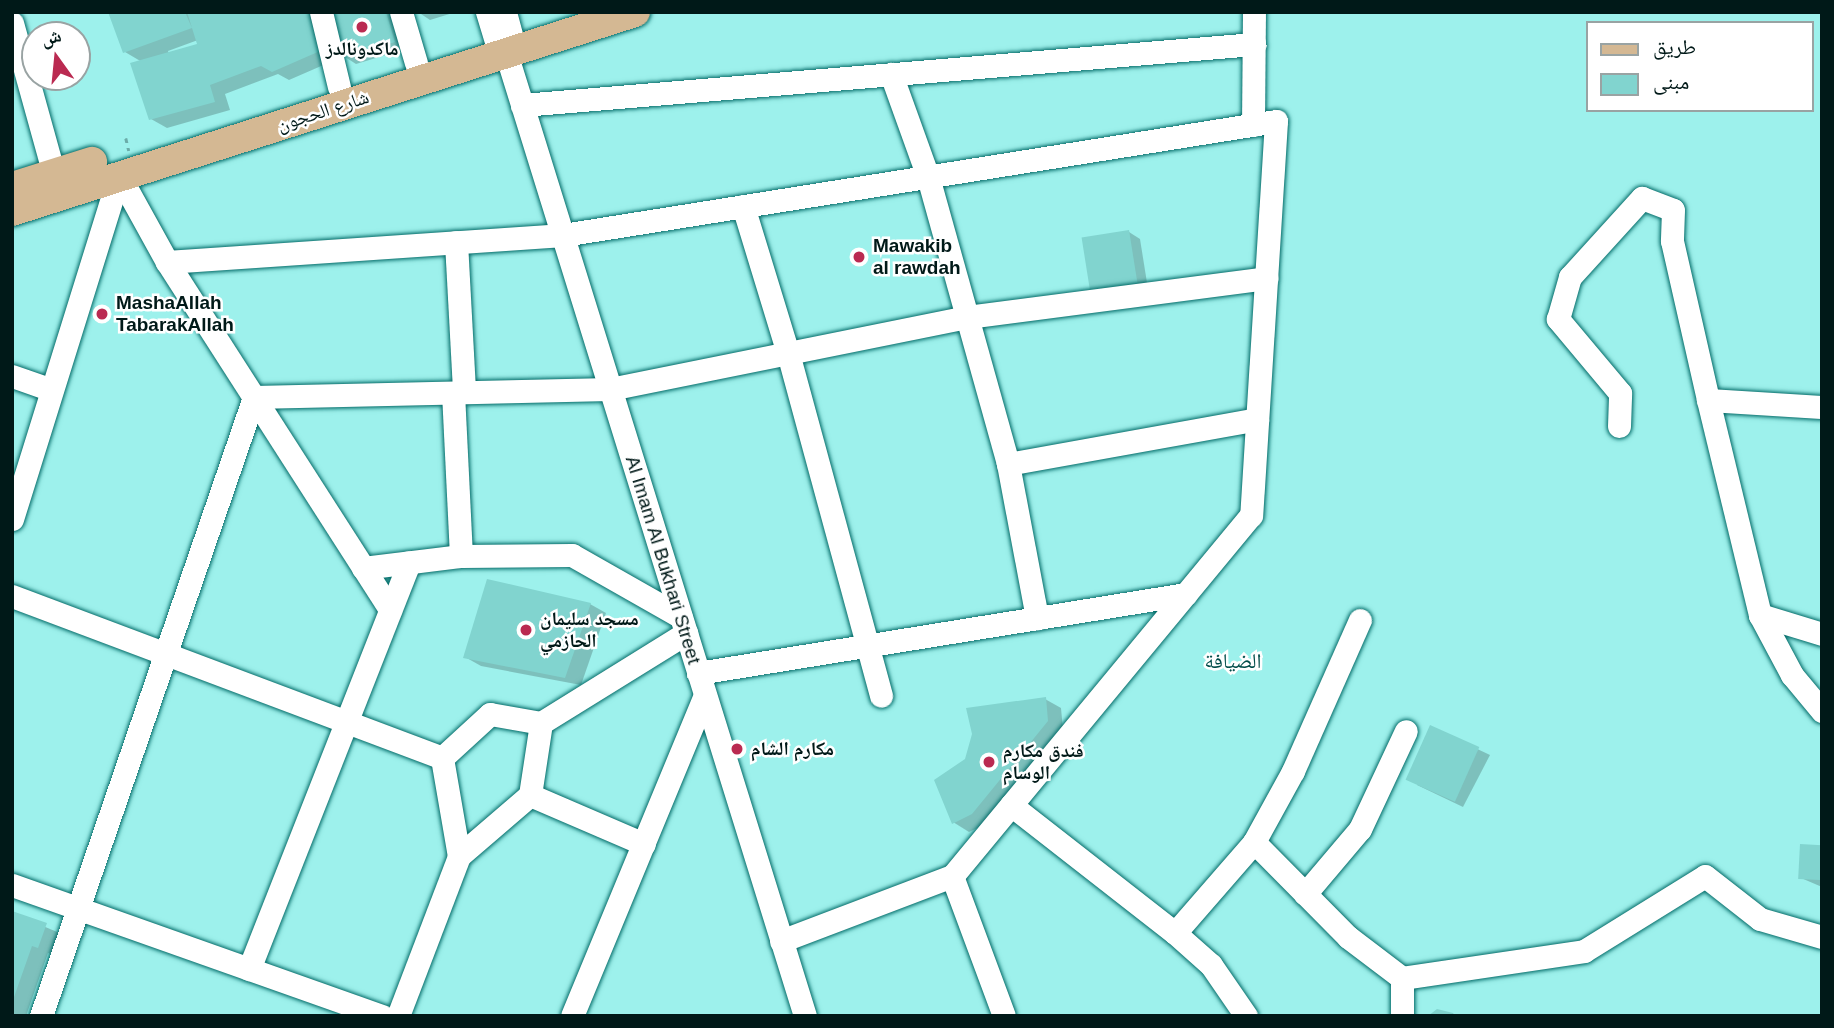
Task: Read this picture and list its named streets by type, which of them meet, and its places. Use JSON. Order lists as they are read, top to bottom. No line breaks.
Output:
{"streets":{"main road":["شارع الحجون"],"street":["Al Imam Al Bukhari Street"]},"crossings":[["شارع الحجون","Al Imam Al Bukhari Street"]],"districts":["الضيافة"],"places":["ماكدونالدز","Mawakib al rawdah","MashaAllah TabarakAllah","مسجد سليمان الحازمي","مكارم الشام","فندق مكارم الوسام"],"legend":["طريق","مبنى"],"north":"top"}
